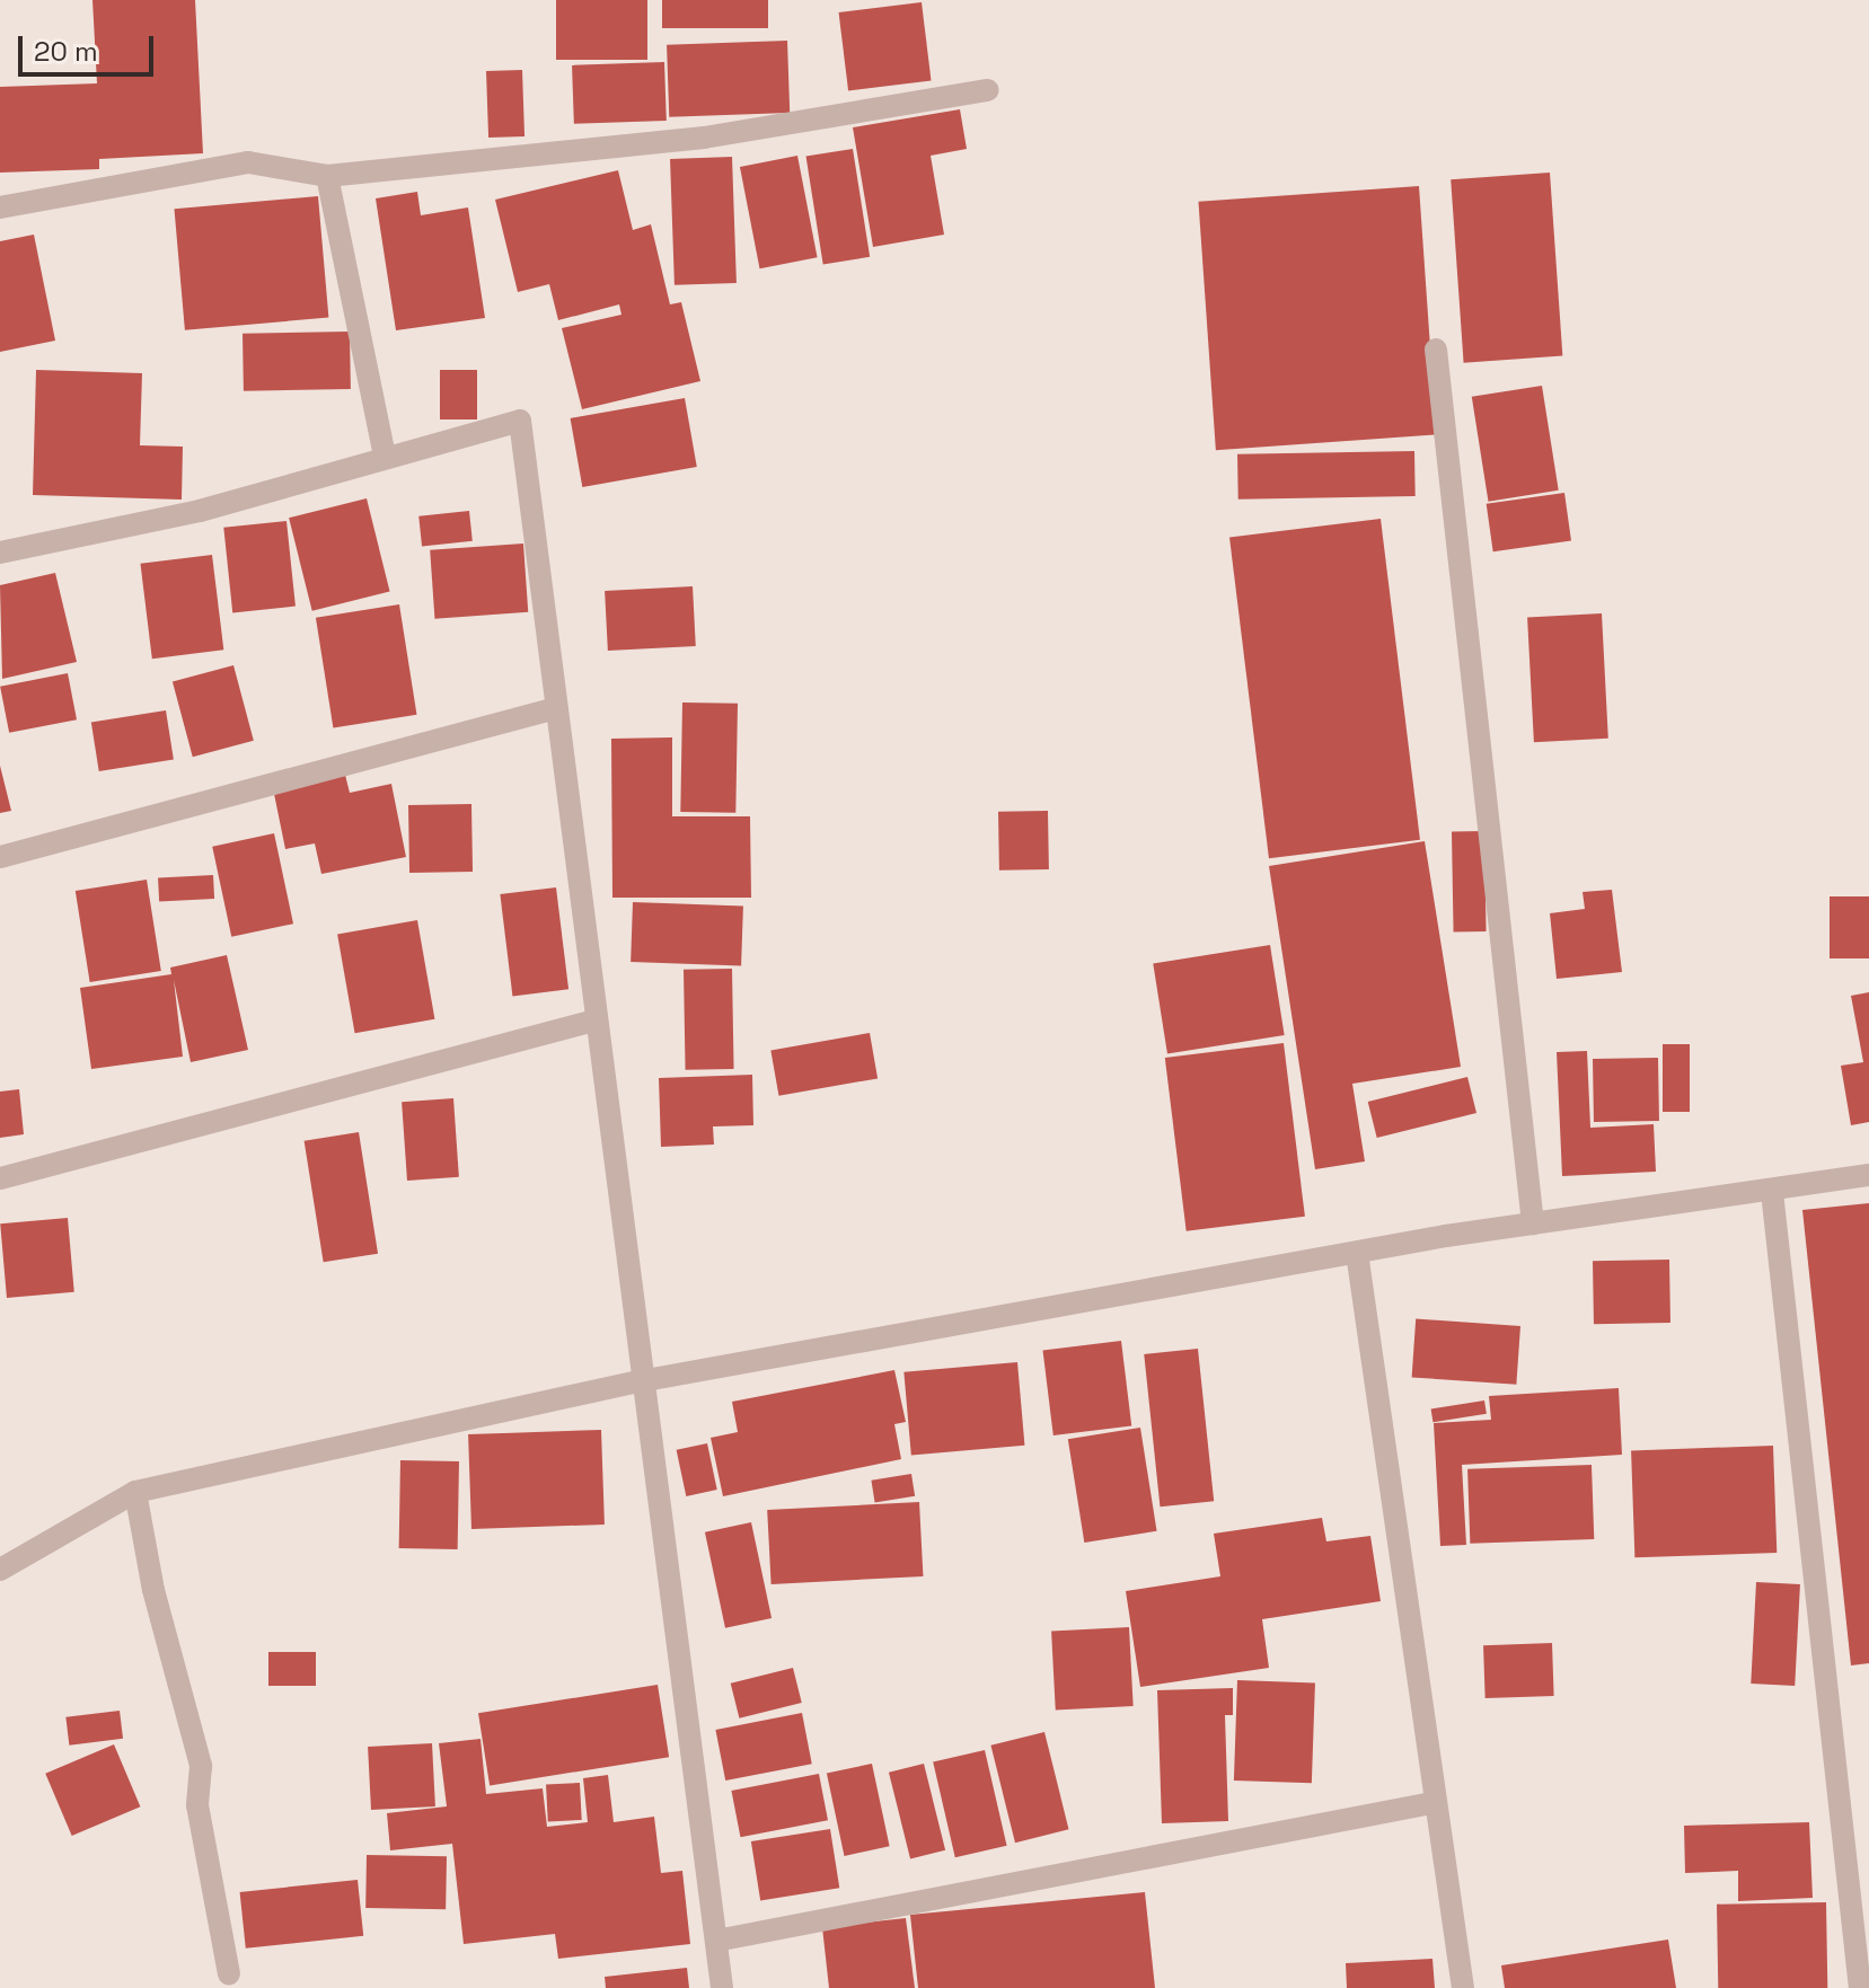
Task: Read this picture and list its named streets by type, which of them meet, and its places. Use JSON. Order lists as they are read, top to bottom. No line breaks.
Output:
{"scale_bar":"20 m"}
